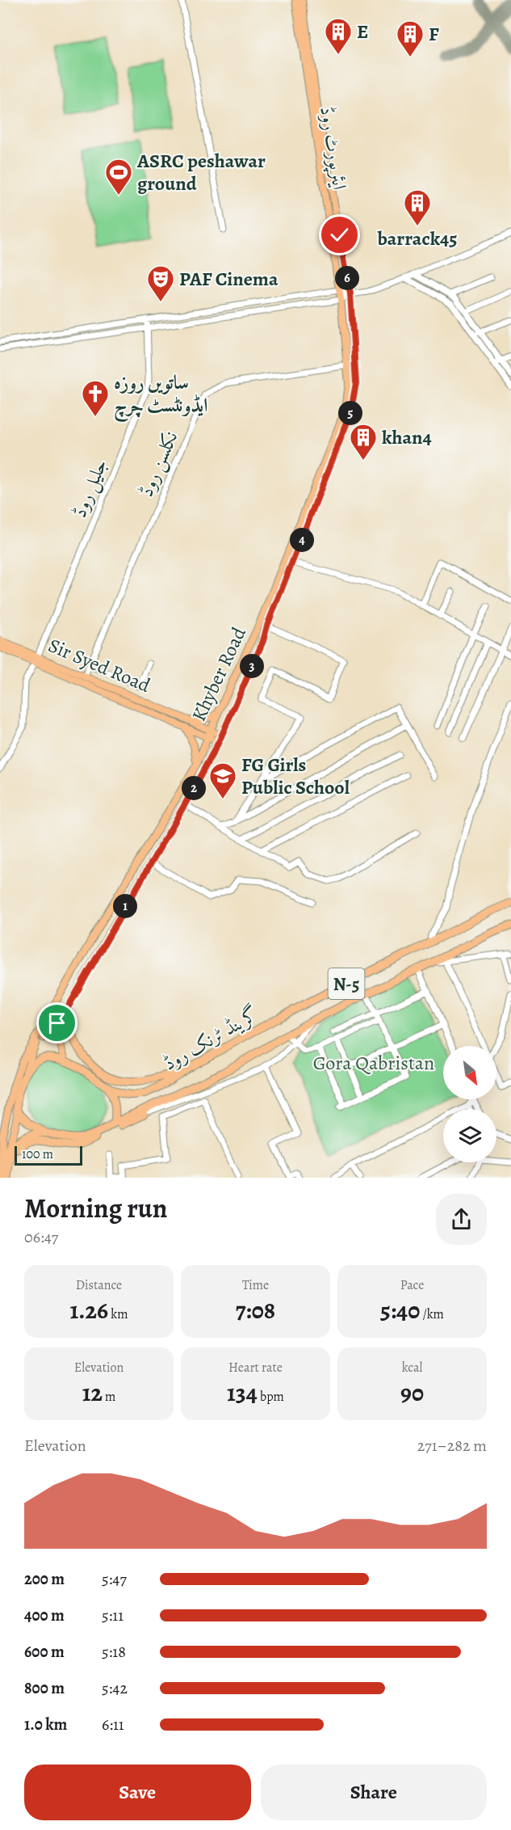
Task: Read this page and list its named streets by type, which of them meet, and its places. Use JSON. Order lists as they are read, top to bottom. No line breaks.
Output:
{"streets":{"highway":["N-5","گرینڈ ٹرنک روڈ"],"main road":["ایئرپورٹ روڈ","Sir Syed Road","Khyber Road"],"street":["نکلسن روڈ","جلیل روڈ"]},"crossings":[["ایئرپورٹ روڈ","Khyber Road"],["نکلسن روڈ","Sir Syed Road"],["جلیل روڈ","Sir Syed Road"]],"parks":["Gora Qabristan"],"places":{"building":["E","F","barrack45","khan4"],"sports":["ASRC peshawar ground"],"theatre":["PAF Cinema"],"church":["ساتویں روزہ ایڈونٹسٹ چرچ"],"school or university":["FG Girls Public School"]},"scale_bar":"100 m","north":"bottom right","page":{"pins":["6","5","4","3","2","1"],"scale":"100 m","heading":["Morning run","06:47"],"stats":[["Distance","1.26 km"],["Time","7:08"],["Pace","5:40 /km"],["Elevation","12 m"],["Heart rate","134 bpm"],["kcal","90"]],"chart":["Elevation","271–282 m"],"list":[{"name":"200 m","note":"5:47"},{"name":"400 m","note":"5:11"},{"name":"600 m","note":"5:18"},{"name":"800 m","note":"5:42"},{"name":"1.0 km","note":"6:11"}],"buttons":["Save","Share"]}}
